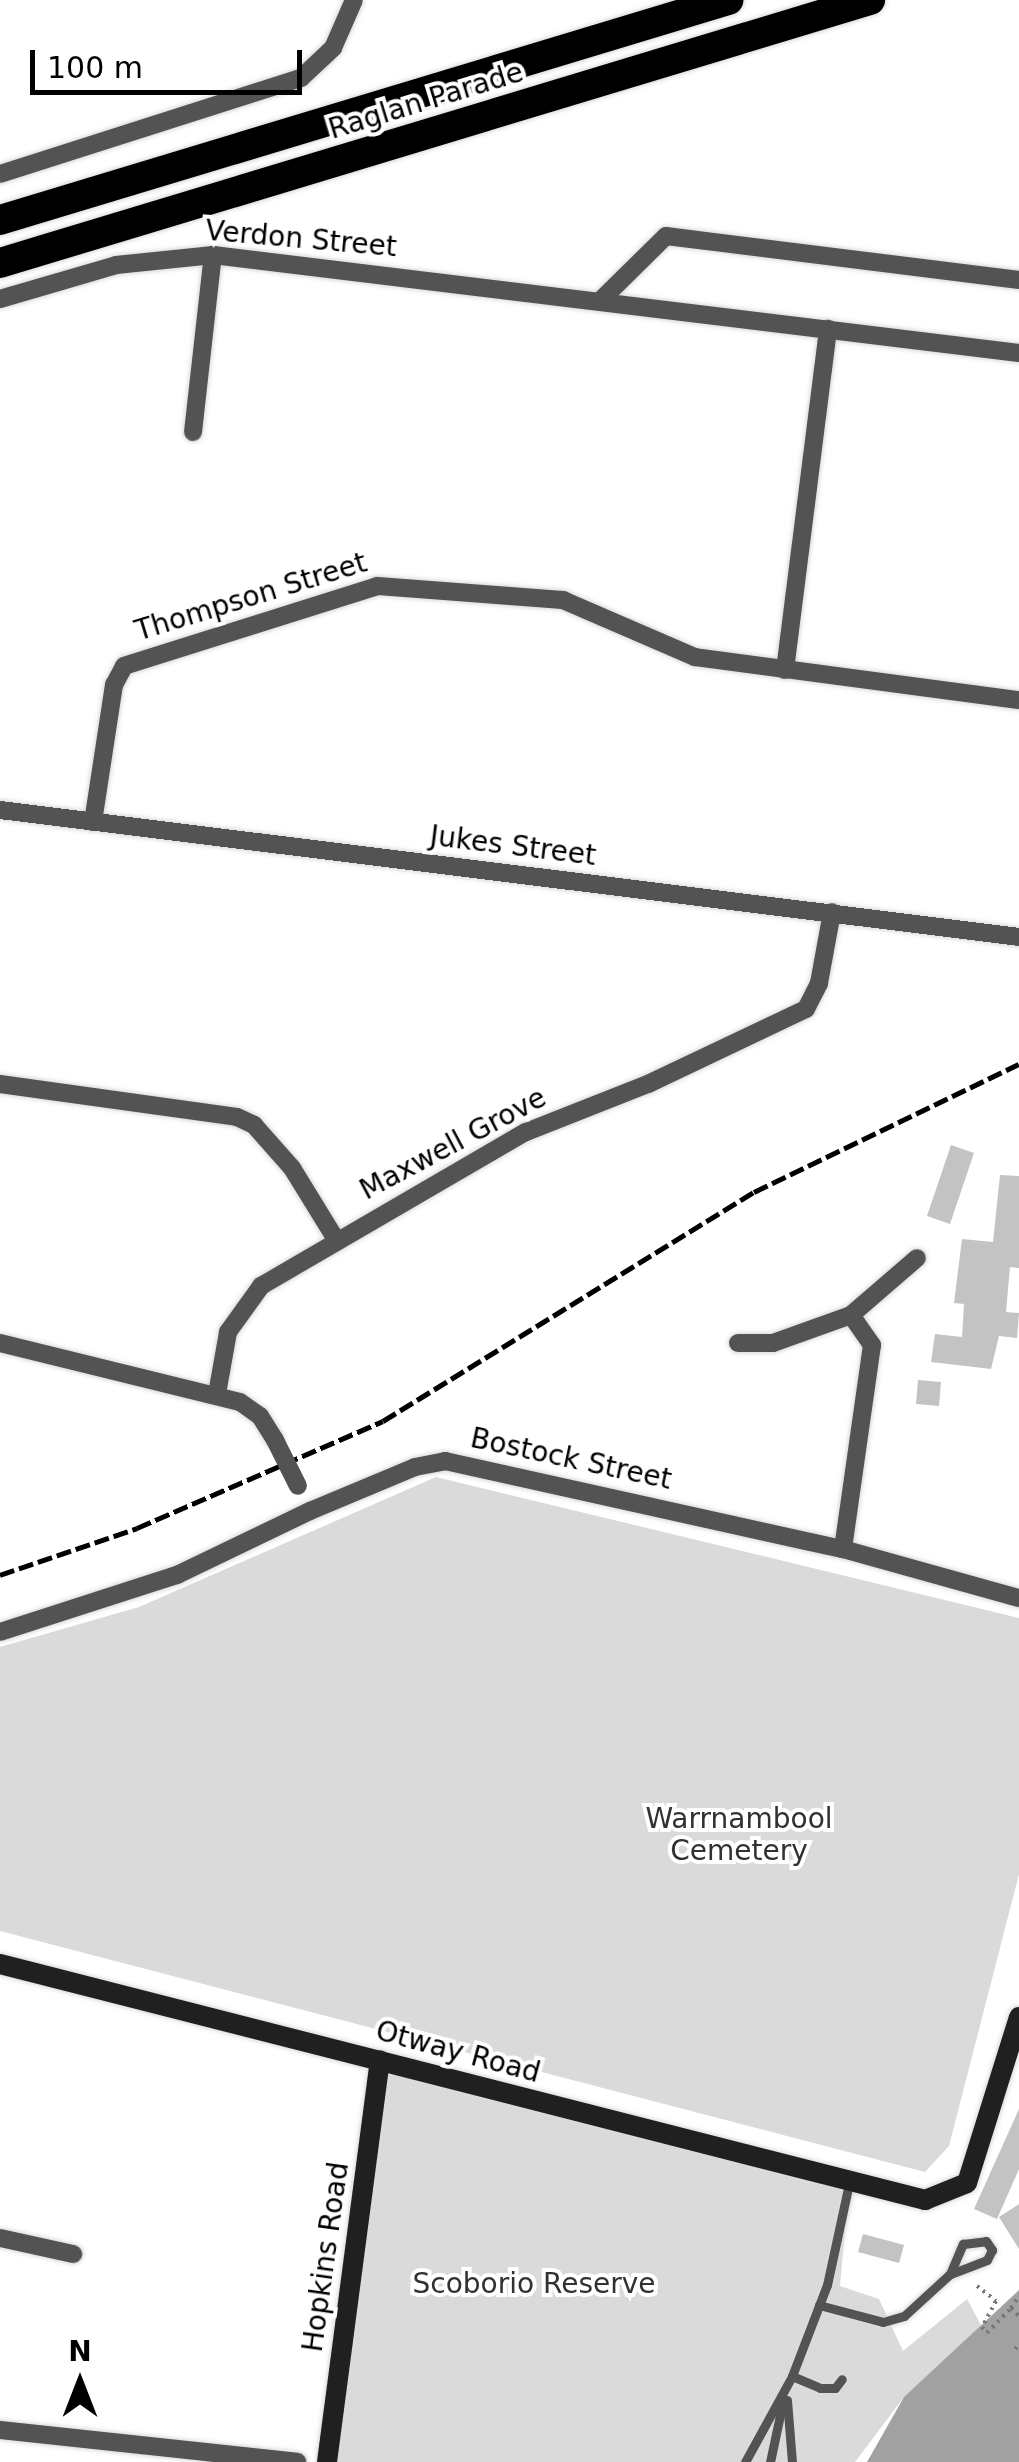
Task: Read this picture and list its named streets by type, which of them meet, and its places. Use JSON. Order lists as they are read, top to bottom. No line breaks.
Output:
{"streets":{"highway":["Raglan Parade"],"street":["Verdon Street","Thompson Street","Jukes Street","Maxwell Grove","Bostock Street","Otway Road","Hopkins Road"]},"crossings":[["Thompson Street","Jukes Street"],["Jukes Street","Maxwell Grove"],["Otway Road","Hopkins Road"]],"parks":["Warrnambool Cemetery","Scoborio Reserve"],"scale_bar":"100 m","north":"top"}
